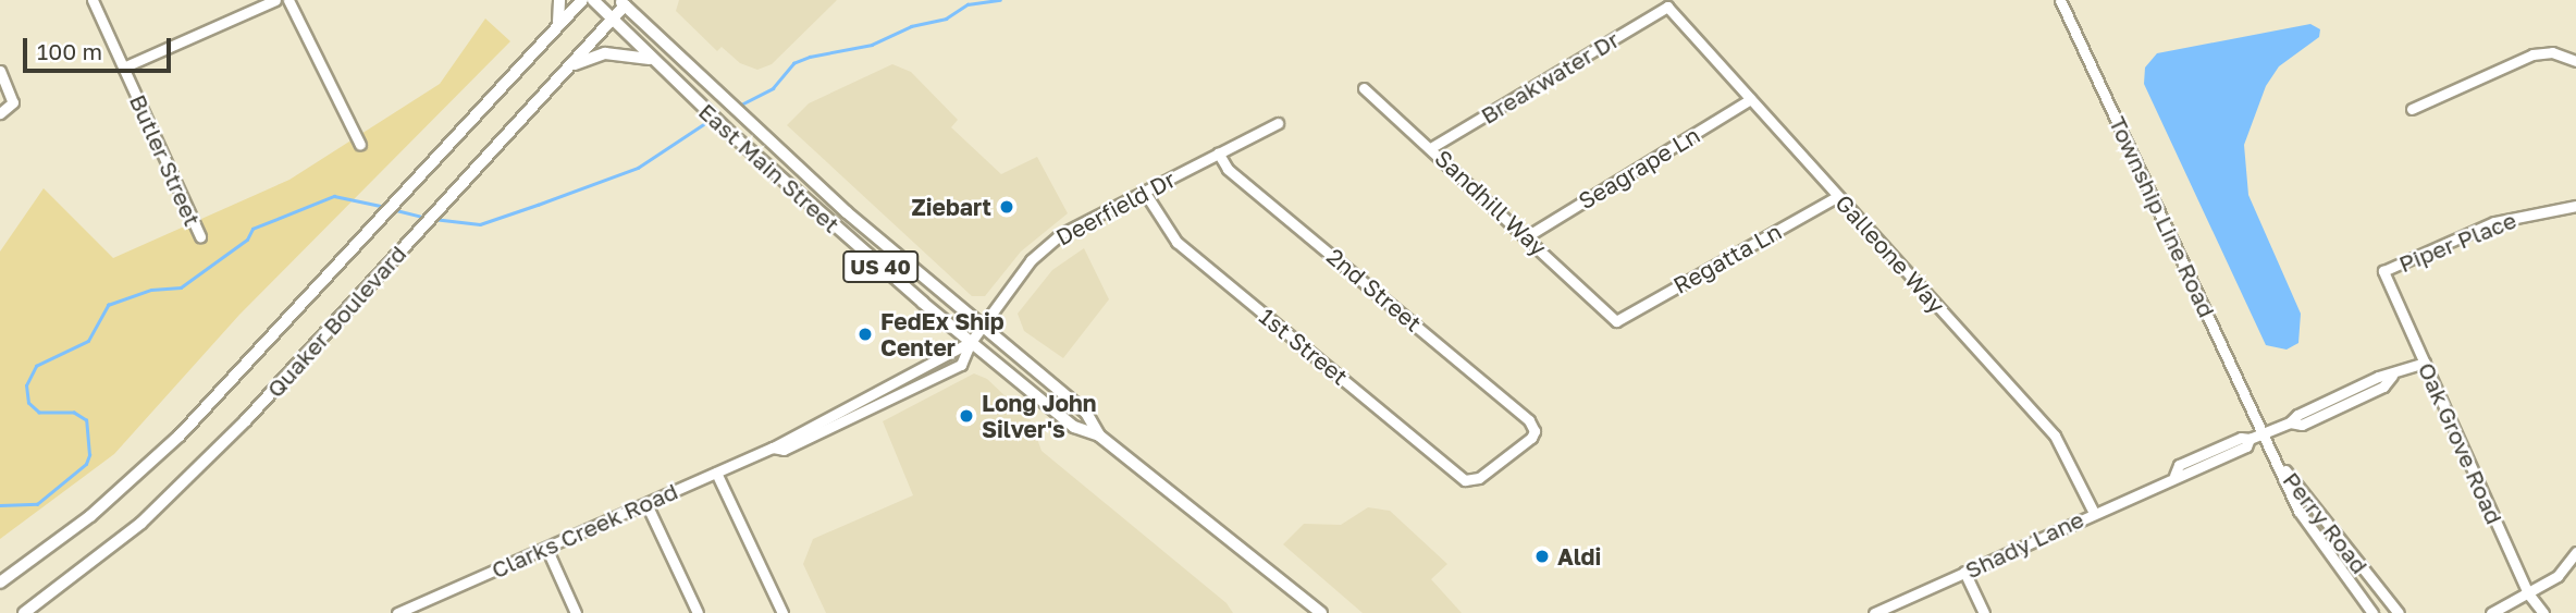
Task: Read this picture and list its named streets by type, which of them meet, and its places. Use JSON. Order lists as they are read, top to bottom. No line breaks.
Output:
{"streets":{"main road":["East Main Street","US 40","Quaker Boulevard"],"street":["Breakwater Dr","Butler Street","Seagrape Ln","Sandhill Way","Deerfield Dr","Township Line Road","Piper Place","Galleone Way","Regatta Ln","2nd Street","1st Street","Oak Grove Road","Perry Road","Clarks Creek Road","Shady Lane"]},"crossings":[["Breakwater Dr","Sandhill Way"],["Breakwater Dr","Galleone Way"],["East Main Street","Deerfield Dr"],["East Main Street","Quaker Boulevard"],["East Main Street","Clarks Creek Road"],["Seagrape Ln","Sandhill Way"],["Seagrape Ln","Galleone Way"],["Sandhill Way","Regatta Ln"],["Deerfield Dr","2nd Street"],["Deerfield Dr","1st Street"],["Deerfield Dr","Clarks Creek Road"],["Township Line Road","Perry Road"],["Township Line Road","Shady Lane"],["Piper Place","Oak Grove Road"],["Galleone Way","Regatta Ln"],["Galleone Way","Shady Lane"],["2nd Street","1st Street"]],"places":["Ziebart","FedEx Ship Center","Long John Silver's","Aldi"],"scale_bar":"100 m"}
